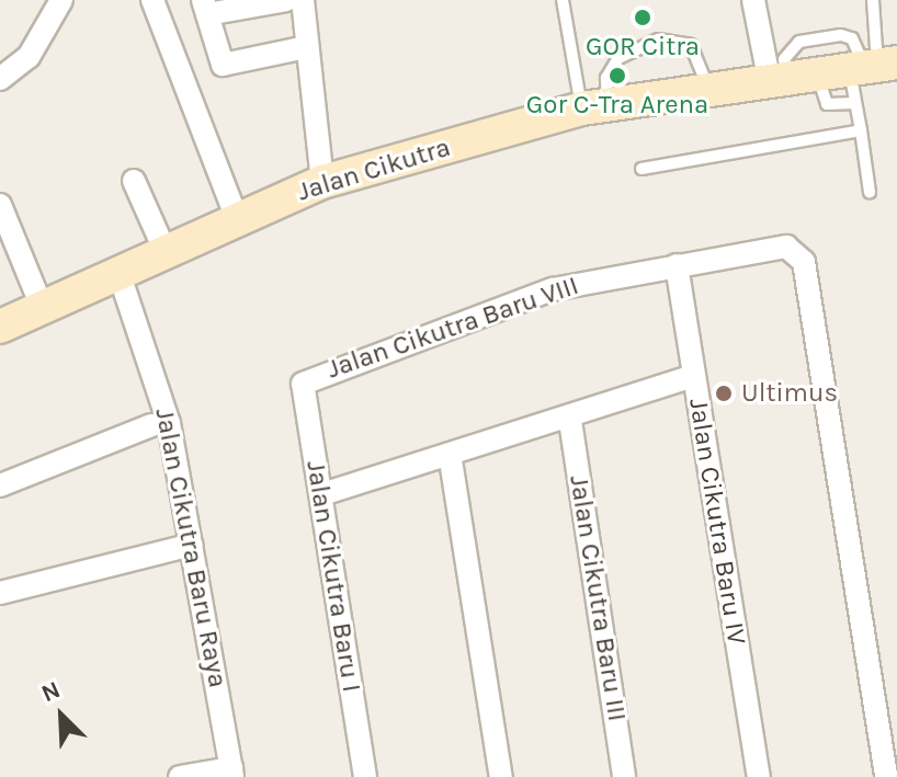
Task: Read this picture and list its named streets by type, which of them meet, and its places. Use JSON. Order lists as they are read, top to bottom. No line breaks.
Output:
{"streets":{"main road":["Jalan Cikutra"],"street":["Jalan Cikutra Baru VIII","Jalan Cikutra Baru IV","Jalan Cikutra Baru Raya","Jalan Cikutra Baru I","Jalan Cikutra Baru III"]},"crossings":[["Jalan Cikutra","Jalan Cikutra Baru Raya"],["Jalan Cikutra Baru VIII","Jalan Cikutra Baru IV"],["Jalan Cikutra Baru VIII","Jalan Cikutra Baru I"]],"places":["GOR Citra","Gor C-Tra Arena","Ultimus"],"north":"top left"}
